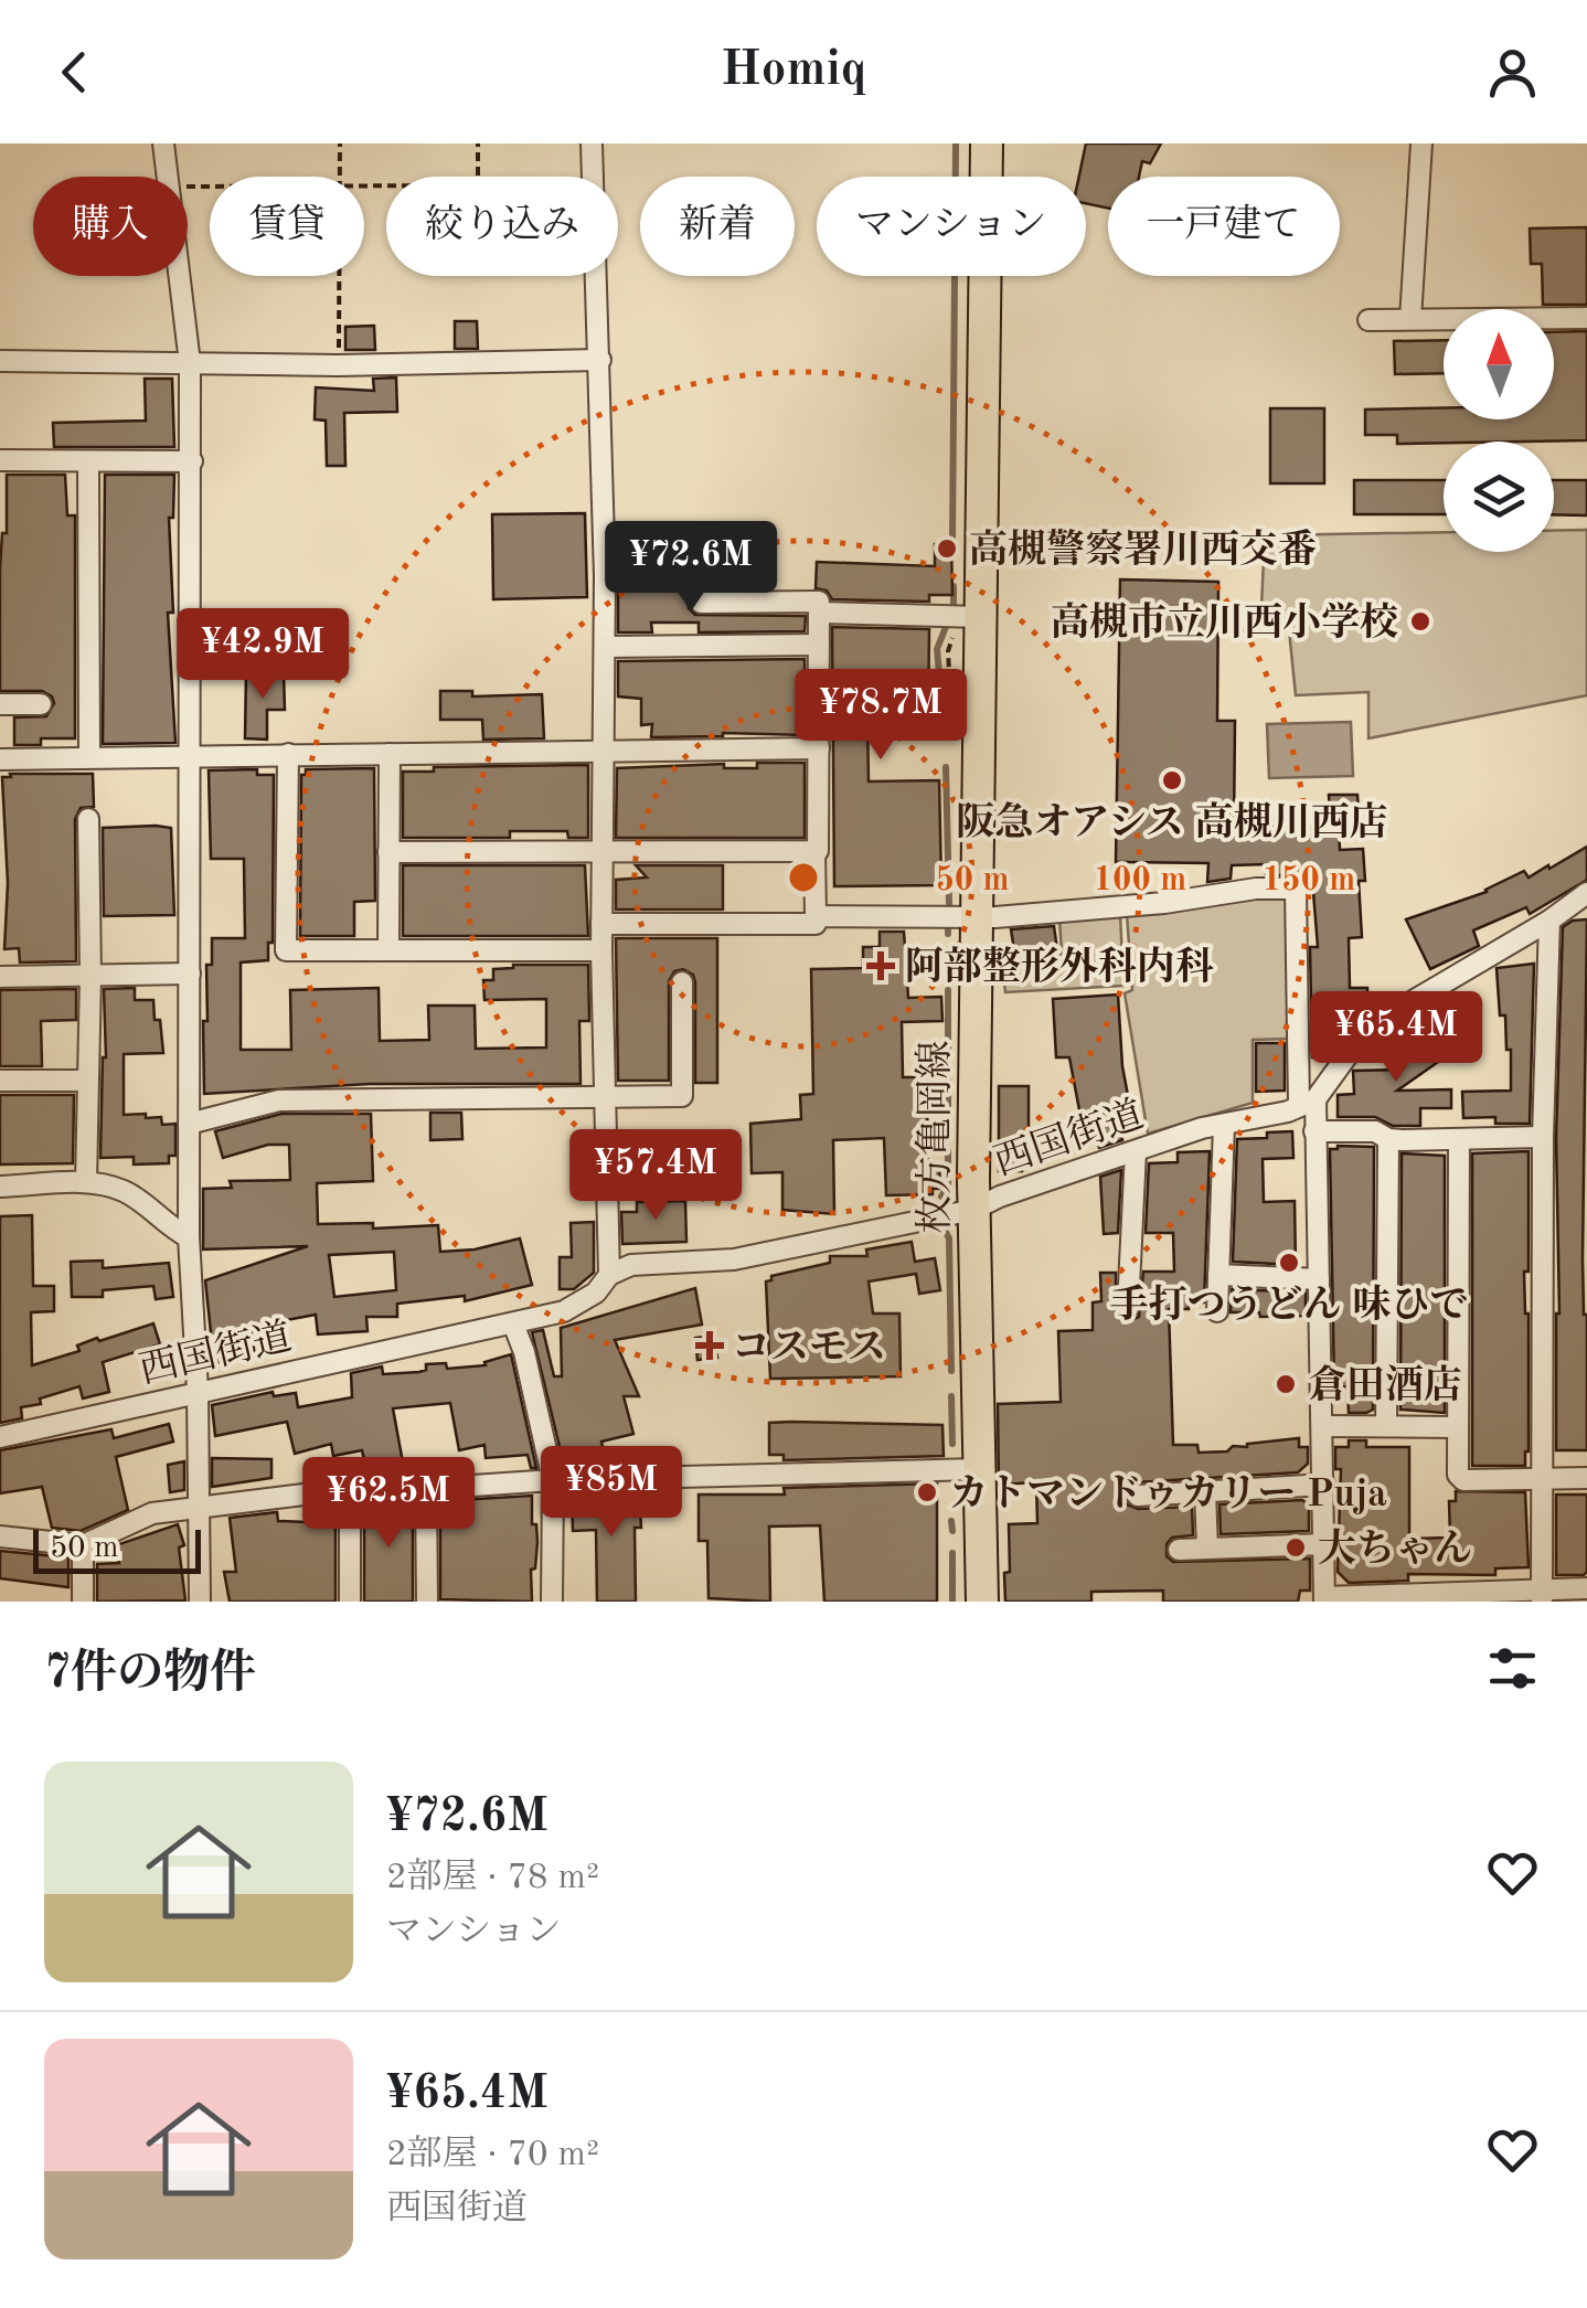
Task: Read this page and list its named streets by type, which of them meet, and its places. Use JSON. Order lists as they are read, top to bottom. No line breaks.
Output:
{"streets":{"main road":["枚方亀岡線"],"street":["西国街道"]},"crossings":[["枚方亀岡線","西国街道"]],"places":{"other":["高槻警察署川西交番","高槻市立川西小学校","阪急オアシス 高槻川西店","手打つうどん 味ひで","倉田酒店","カトマンドゥカリー Puja","大ちゃん"],"health":["阿部整形外科内科","コスモス"]},"scale_bar":"50 m","north":"top","page":{"header":"Homiq","chip":["購入","賃貸","絞り込み","新着","マンション","一戸建て"],"price":["¥72.6M","¥42.9M","¥78.7M","¥65.4M","¥57.4M","¥85M","¥62.5M"],"scale":"50 m","heading":"7件の物件","list":[{"name":"¥72.6M","note":"2部屋 · 78 m² · マンション"},{"name":"¥65.4M","note":"2部屋 · 70 m² · 西国街道"}]},"rings":["50 m","100 m","150 m"]}
